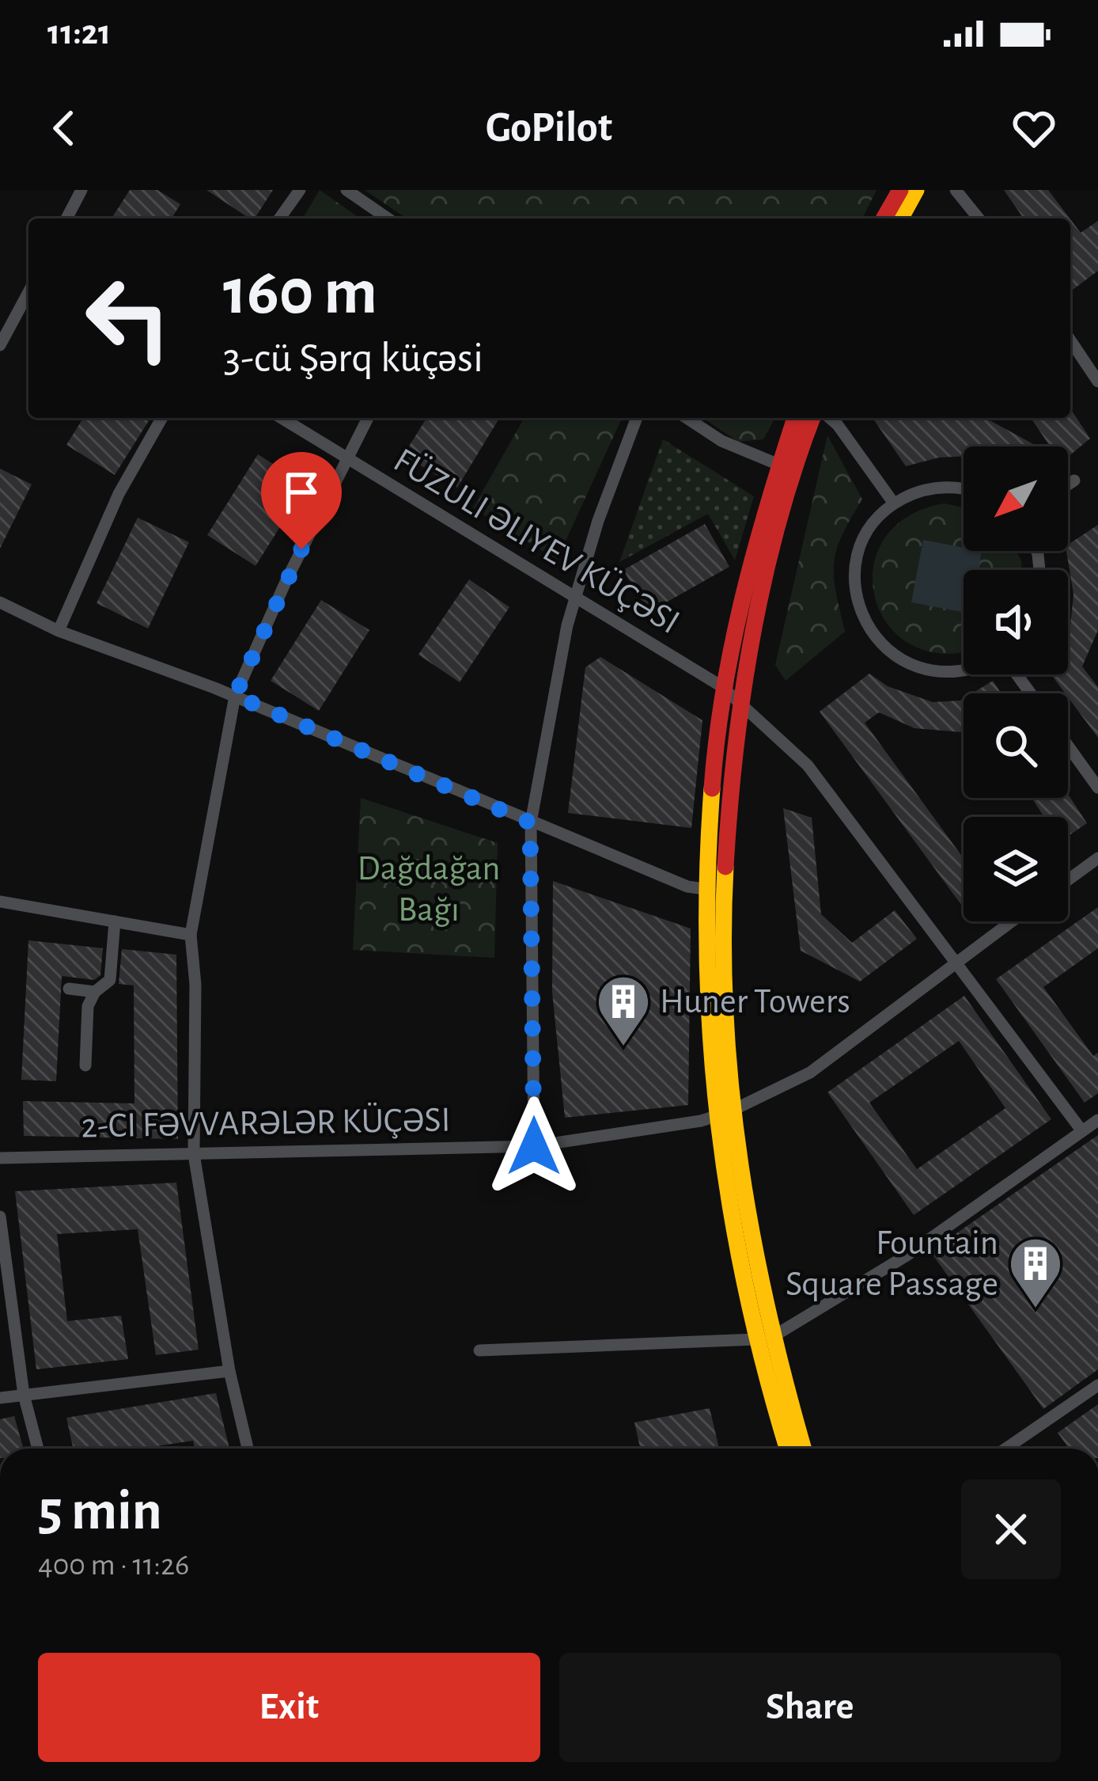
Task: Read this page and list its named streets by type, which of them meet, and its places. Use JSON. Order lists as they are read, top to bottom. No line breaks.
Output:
{"streets":{"street":["FÜZULI ƏLIYEV KÜÇƏSI","2-CI FƏVVARƏLƏR KÜÇƏSI"]},"crossings":[["FÜZULI ƏLIYEV KÜÇƏSI","2-CI FƏVVARƏLƏR KÜÇƏSI"]],"parks":["Dağdağan Bağı"],"places":{"building":["Huner Towers","Fountain Square Passage"]},"north":"bottom left","page":{"status":"11:21","header":"GoPilot","turn":["160 m","3-cü Şərq küçəsi"],"heading":["5 min","400 m · 11:26"],"buttons":["Exit","Share"]}}
